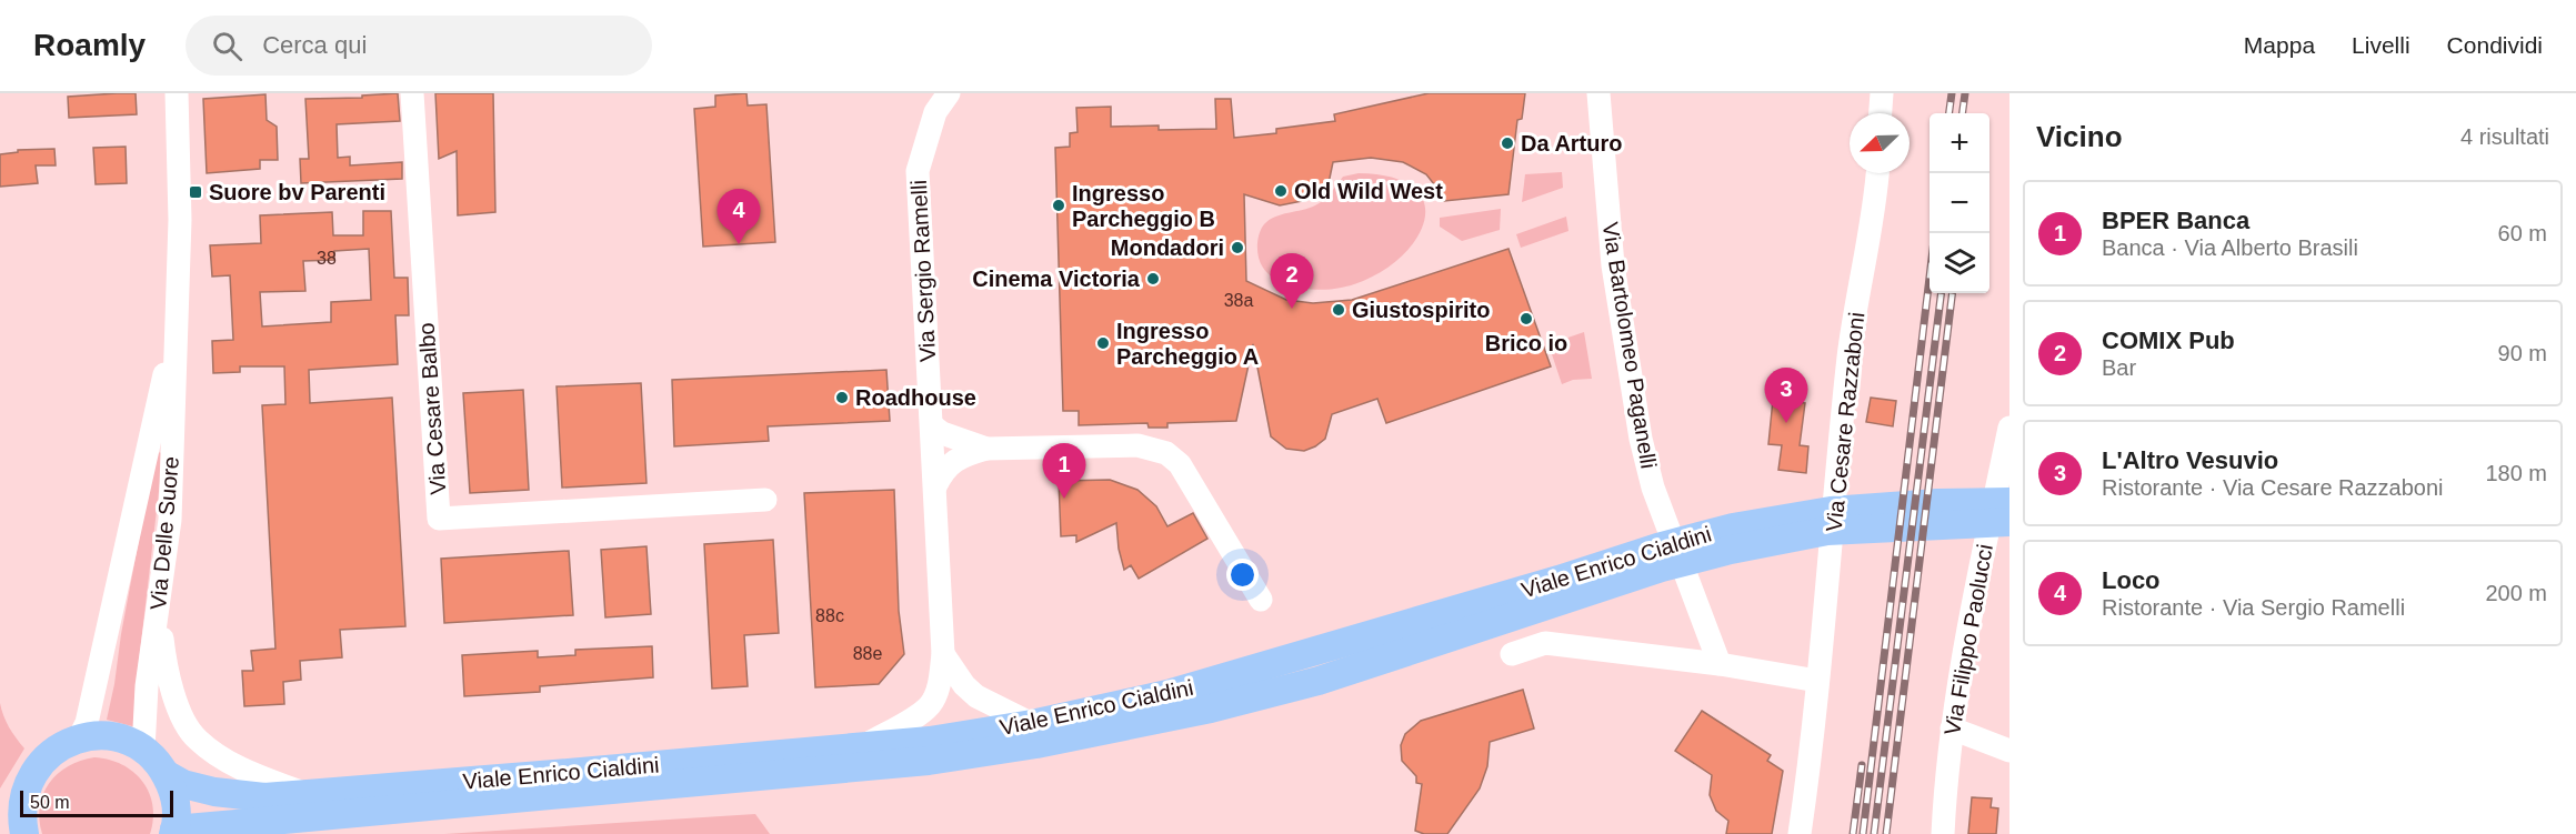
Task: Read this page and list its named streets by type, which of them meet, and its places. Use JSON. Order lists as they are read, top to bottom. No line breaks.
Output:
{"streets":{"main road":["Viale Enrico Cialdini"],"street":["Via Sergio Ramelli","Via Bartolomeo Paganelli","Via Cesare Balbo","Via Cesare Razzaboni","Via Delle Suore","Via Filippo Paolucci"]},"crossings":[["Via Sergio Ramelli","Viale Enrico Cialdini"]],"places":{"other":["Da Arturo","Old Wild West","Ingresso Parcheggio B","Mondadori","Cinema Victoria","Giustospirito","Brico io","Ingresso Parcheggio A","Roadhouse"],"transit":["Suore bv Parenti"]},"house_numbers":["38","38a","88c","88e"],"scale_bar":"50 m","north":"bottom left","page":{"header":"Roamly","search":"Cerca qui","nav":["Mappa","Livelli","Condividi"],"heading":["Vicino","4 risultati"],"map_buttons":["+","−"],"list":[{"mark":"1","name":"BPER Banca","note":"Banca · Via Alberto Brasili","value":"60 m"},{"mark":"2","name":"COMIX Pub","note":"Bar","value":"90 m"},{"mark":"3","name":"L'Altro Vesuvio","note":"Ristorante · Via Cesare Razzaboni","value":"180 m"},{"mark":"4","name":"Loco","note":"Ristorante · Via Sergio Ramelli","value":"200 m"}],"pins":["4","2","3","1"],"scale":"50 m"}}
